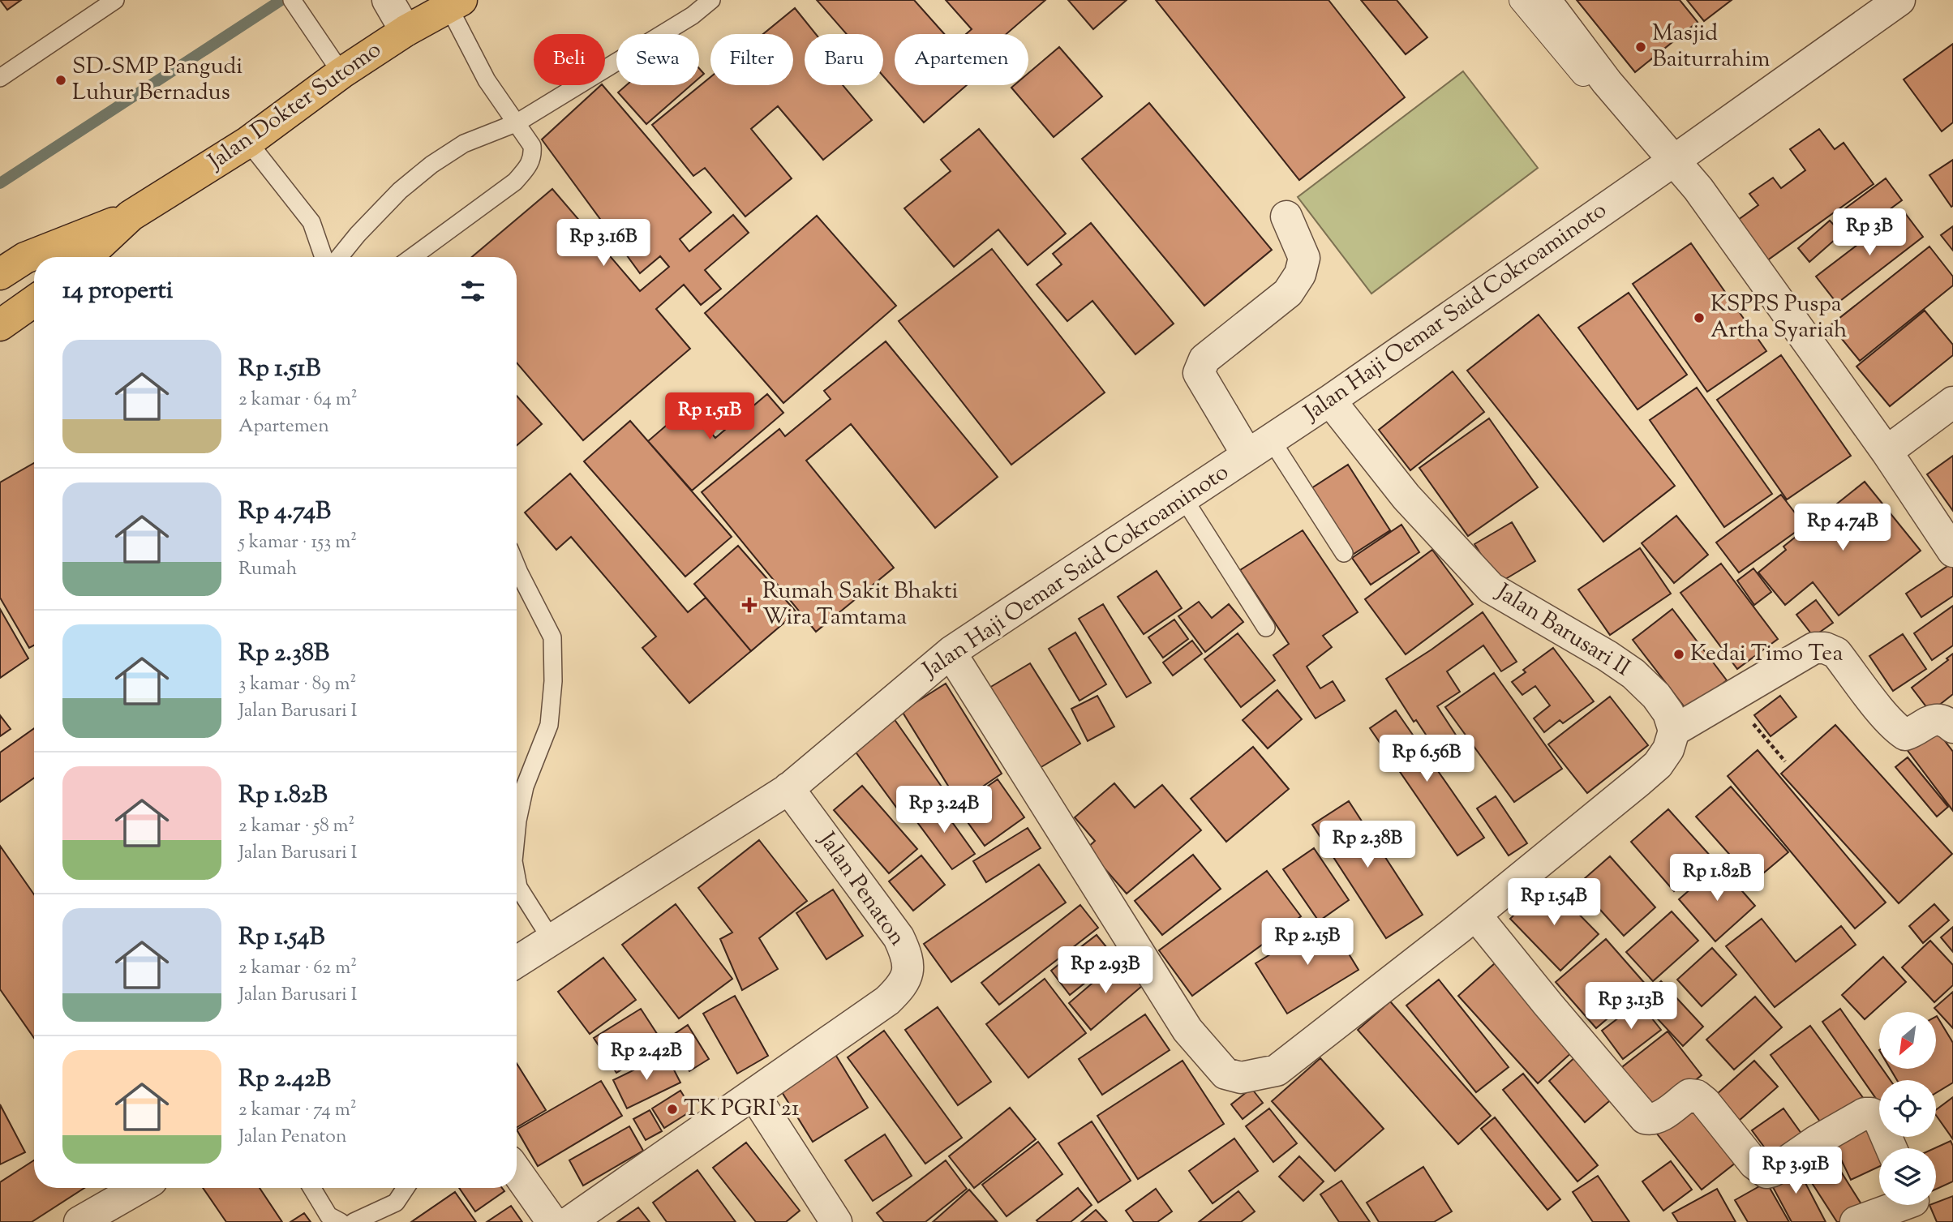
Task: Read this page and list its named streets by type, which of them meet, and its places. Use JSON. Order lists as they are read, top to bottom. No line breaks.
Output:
{"streets":{"highway":["Jalan Dokter Sutomo"],"street":["Jalan Haji Oemar Said Cokroaminoto","Jalan Barusari II","Jalan Penaton"]},"crossings":[["Jalan Haji Oemar Said Cokroaminoto","Jalan Barusari II"],["Jalan Haji Oemar Said Cokroaminoto","Jalan Penaton"]],"places":{"other":["Masjid Baiturrahim","SD-SMP Pangudi Luhur Bernadus","KSPPS Puspa Artha Syariah","Kedai Timo Tea","TK PGRI 21"],"health":["Rumah Sakit Bhakti Wira Tamtama"]},"north":"bottom left","page":{"chip":["Beli","Sewa","Filter","Baru","Apartemen"],"price":["Rp 3B","Rp 3.16B","Rp 1.51B","Rp 4.74B","Rp 6.56B","Rp 3.24B","Rp 2.38B","Rp 1.82B","Rp 1.54B","Rp 2.15B","Rp 2.93B","Rp 3.13B","Rp 2.42B","Rp 3.91B"],"heading":"14 properti","list":[{"name":"Rp 1.51B","note":"2 kamar · 64 m² · Apartemen"},{"name":"Rp 4.74B","note":"5 kamar · 153 m² · Rumah"},{"name":"Rp 2.38B","note":"3 kamar · 89 m² · Jalan Barusari I"},{"name":"Rp 1.82B","note":"2 kamar · 58 m² · Jalan Barusari I"},{"name":"Rp 1.54B","note":"2 kamar · 62 m² · Jalan Barusari I"},{"name":"Rp 2.42B","note":"2 kamar · 74 m² · Jalan Penaton"}]}}
